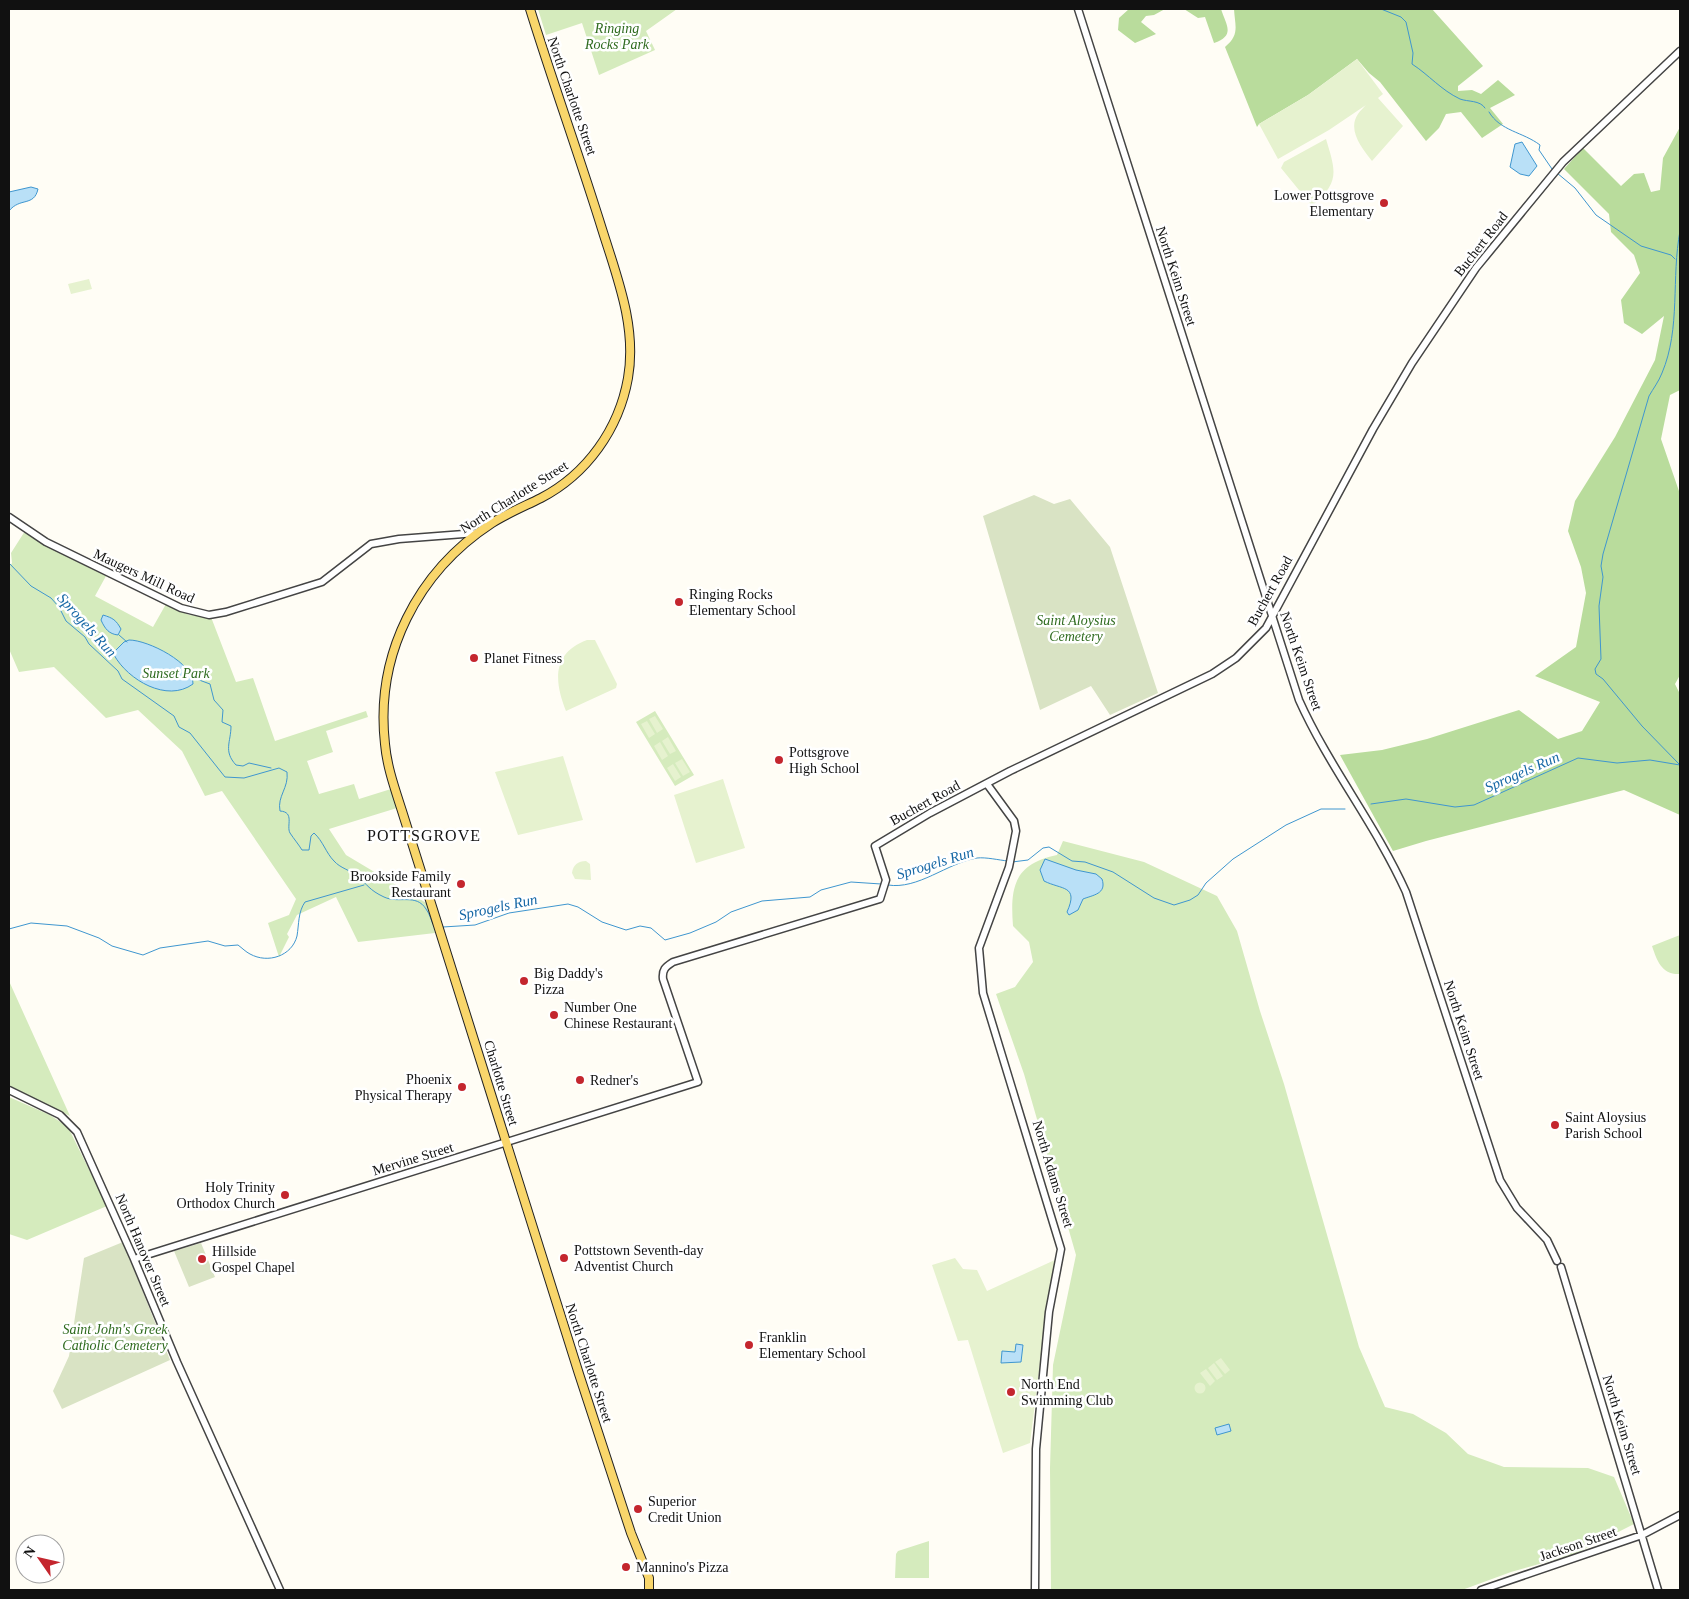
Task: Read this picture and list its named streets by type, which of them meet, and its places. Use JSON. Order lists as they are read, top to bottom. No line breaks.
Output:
{"streets":{"main road":["North Charlotte Street","Charlotte Street"],"street":["Buchert Road","North Keim Street","Maugers Mill Road","Mervine Street","North Adams Street","North Hanover Street","Jackson Street"]},"crossings":[["North Charlotte Street","Maugers Mill Road"],["North Charlotte Street","Charlotte Street"],["North Charlotte Street","Mervine Street"],["Buchert Road","North Keim Street"],["Buchert Road","Mervine Street"],["Buchert Road","North Adams Street"],["North Keim Street","Jackson Street"],["Charlotte Street","Mervine Street"],["Mervine Street","North Hanover Street"]],"districts":["POTTSGROVE"],"water":["Sprogels Run"],"parks":["Ringing Rocks Park","Saint Aloysius Cemetery","Sunset Park","Saint John's Greek Catholic Cemetery"],"places":["Lower Pottsgrove Elementary","Ringing Rocks Elementary School","Planet Fitness","Pottsgrove High School","Brookside Family Restaurant","Big Daddy's Pizza","Number One Chinese Restaurant","Redner's","Phoenix Physical Therapy","Saint Aloysius Parish School","Holy Trinity Orthodox Church","Pottstown Seventh-day Adventist Church","Hillside Gospel Chapel","Franklin Elementary School","North End Swimming Club","Superior Credit Union","Mannino's Pizza"],"north":"top left"}
